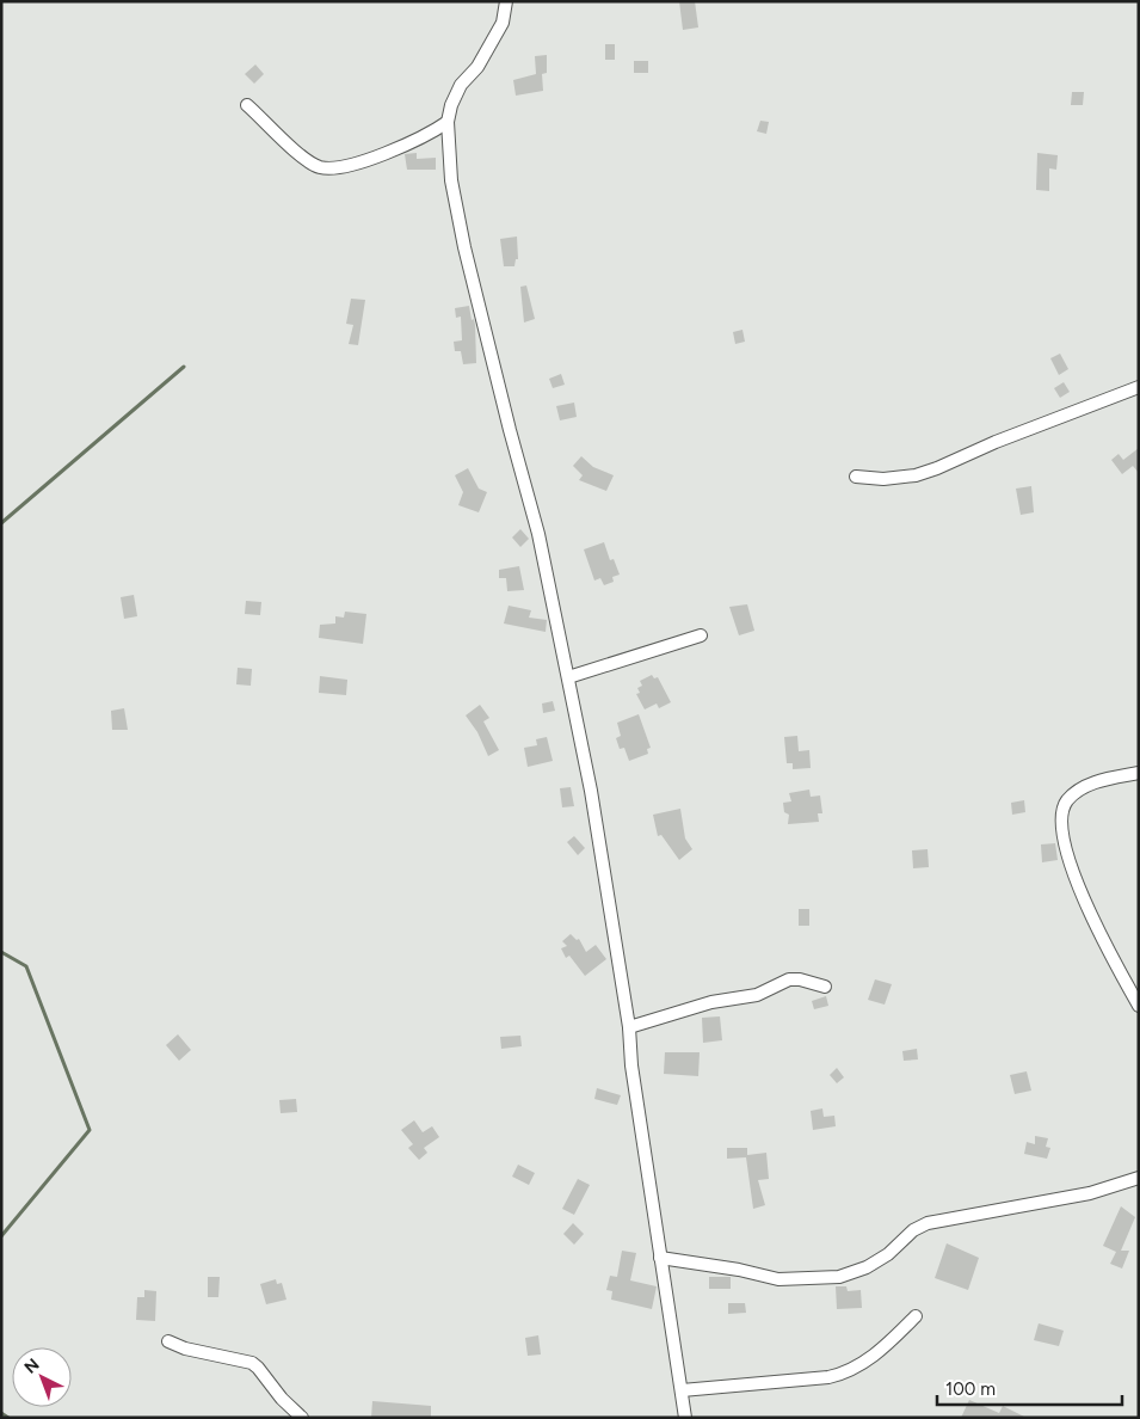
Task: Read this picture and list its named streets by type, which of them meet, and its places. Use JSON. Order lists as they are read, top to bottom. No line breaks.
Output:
{"scale_bar":"100 m","north":"top left"}
